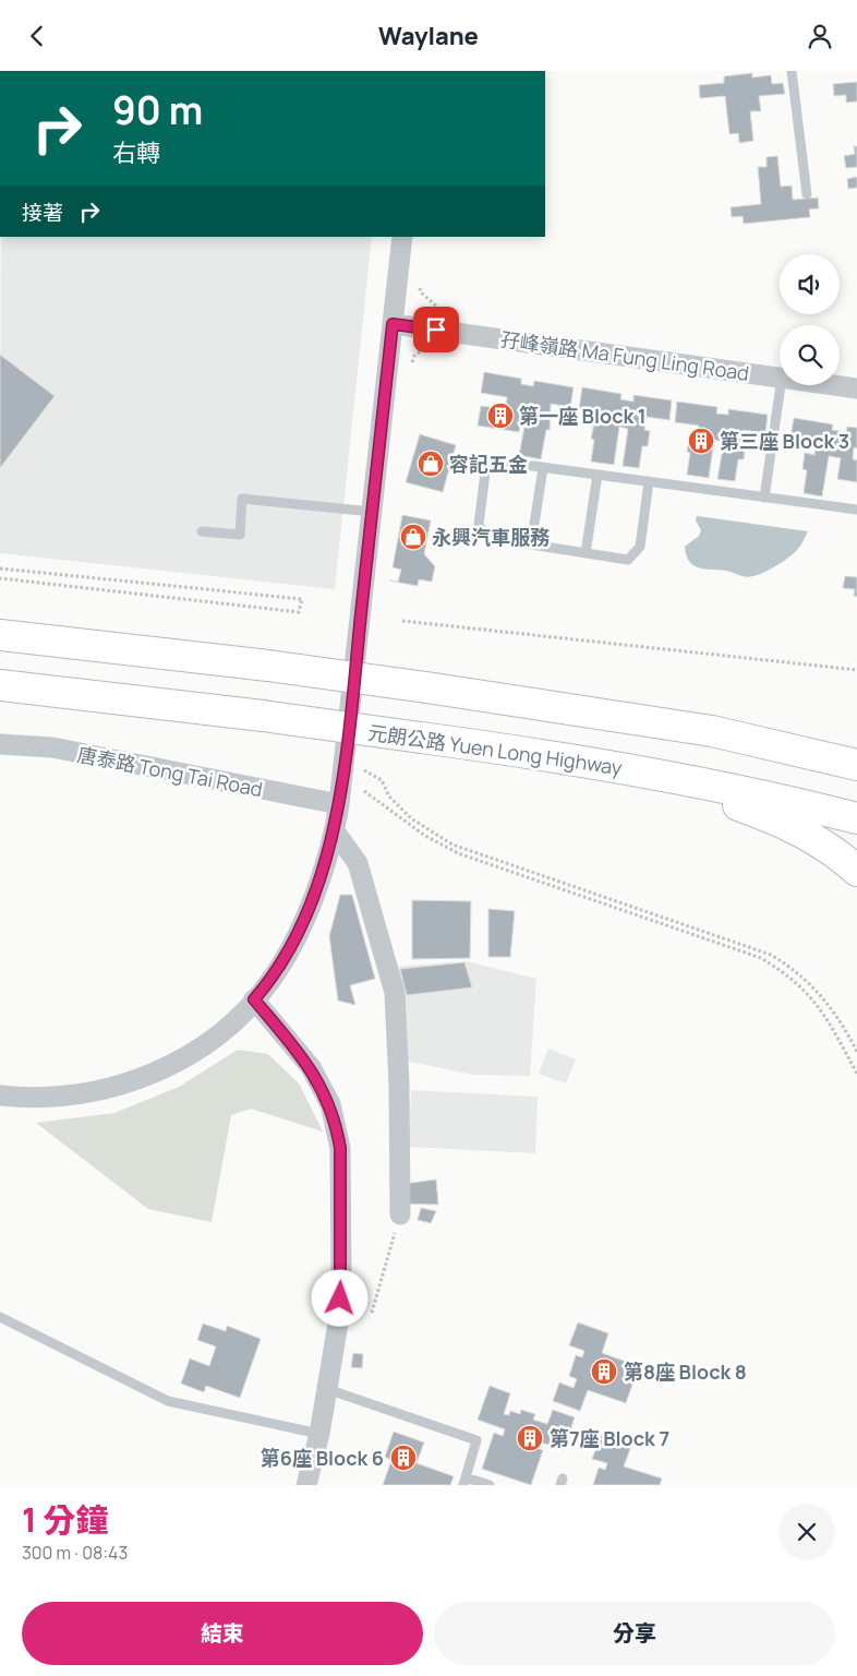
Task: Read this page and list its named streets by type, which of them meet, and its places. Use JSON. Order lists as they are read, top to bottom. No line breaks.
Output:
{"streets":{"highway":["元朗公路 Yuen Long Highway"],"street":["孖峰嶺路 Ma Fung Ling Road","唐泰路 Tong Tai Road"]},"places":{"building":["第一座 Block 1","第三座 Block 3","第8座 Block 8","第7座 Block 7","第6座 Block 6"],"shop":["容記五金","永興汽車服務"]},"page":{"header":"Waylane","turn":["90 m","右轉"],"then":"接著","heading":["1 分鐘","300 m · 08:43"],"buttons":["結束","分享"]}}
